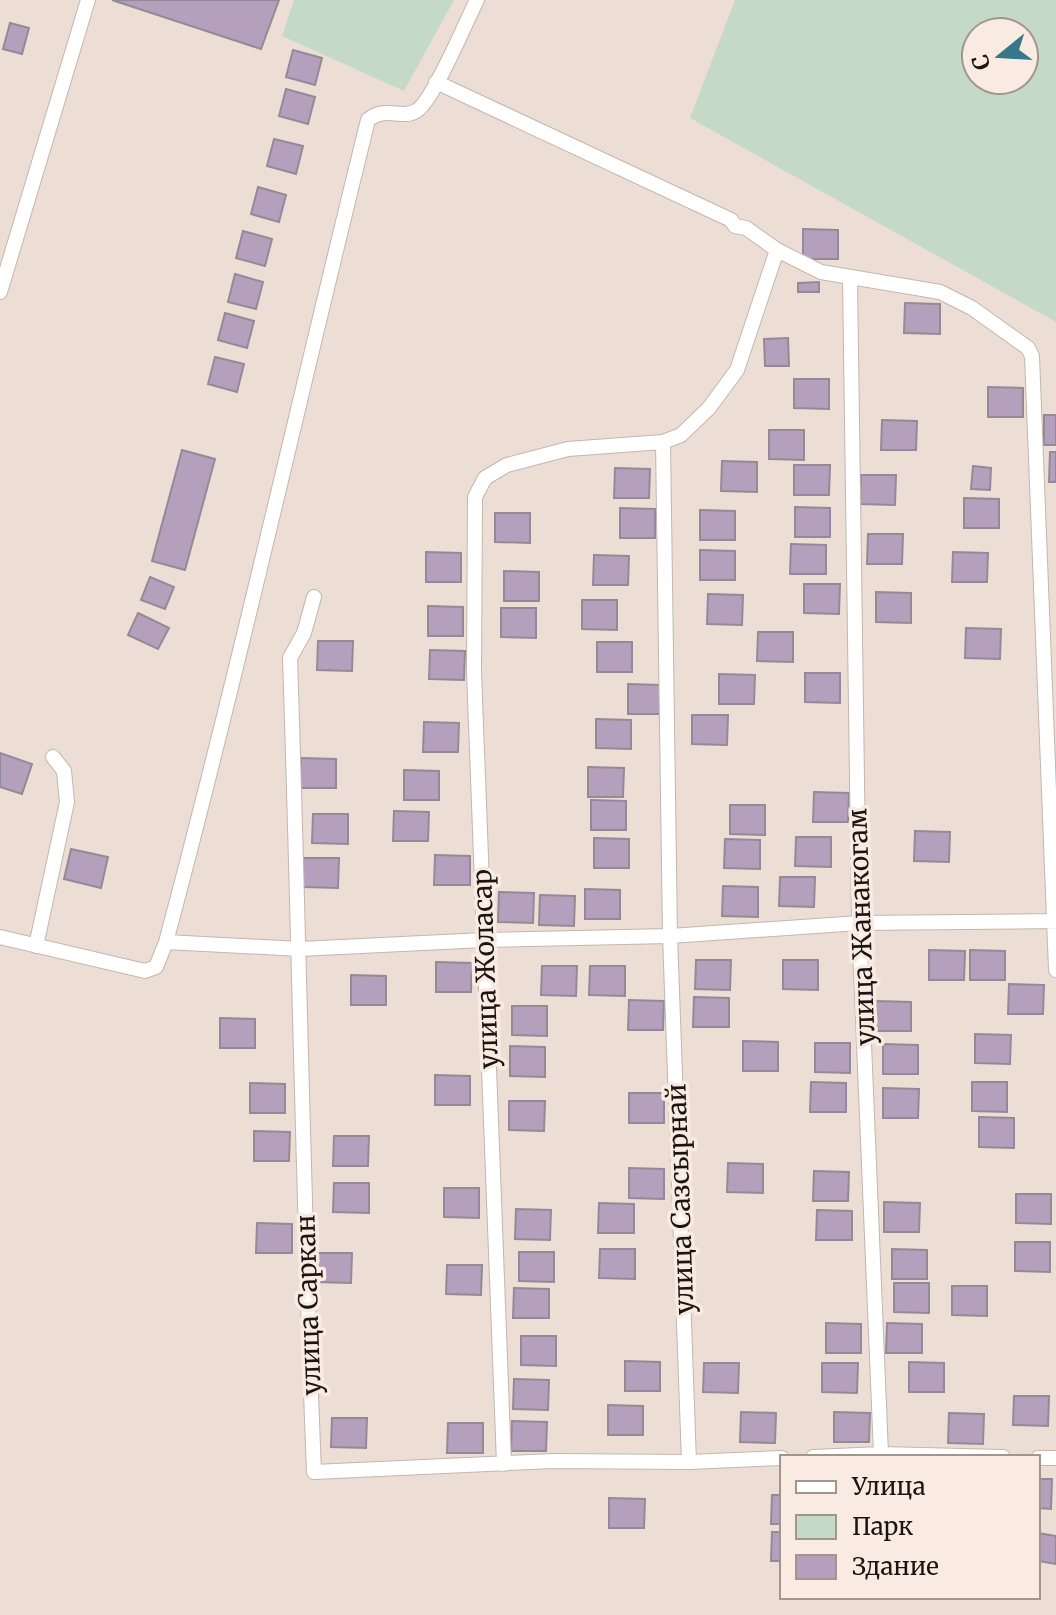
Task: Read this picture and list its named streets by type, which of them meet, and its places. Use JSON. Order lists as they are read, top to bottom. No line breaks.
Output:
{"streets":{"street":["улица Жанакогам","улица Жоласар","улица Сазсырнай","улица Саркан"]},"crossings":[["улица Жоласар","улица Сазсырнай"],["улица Жоласар","улица Саркан"]],"legend":["Улица","Парк","Здание"],"north":"left"}
